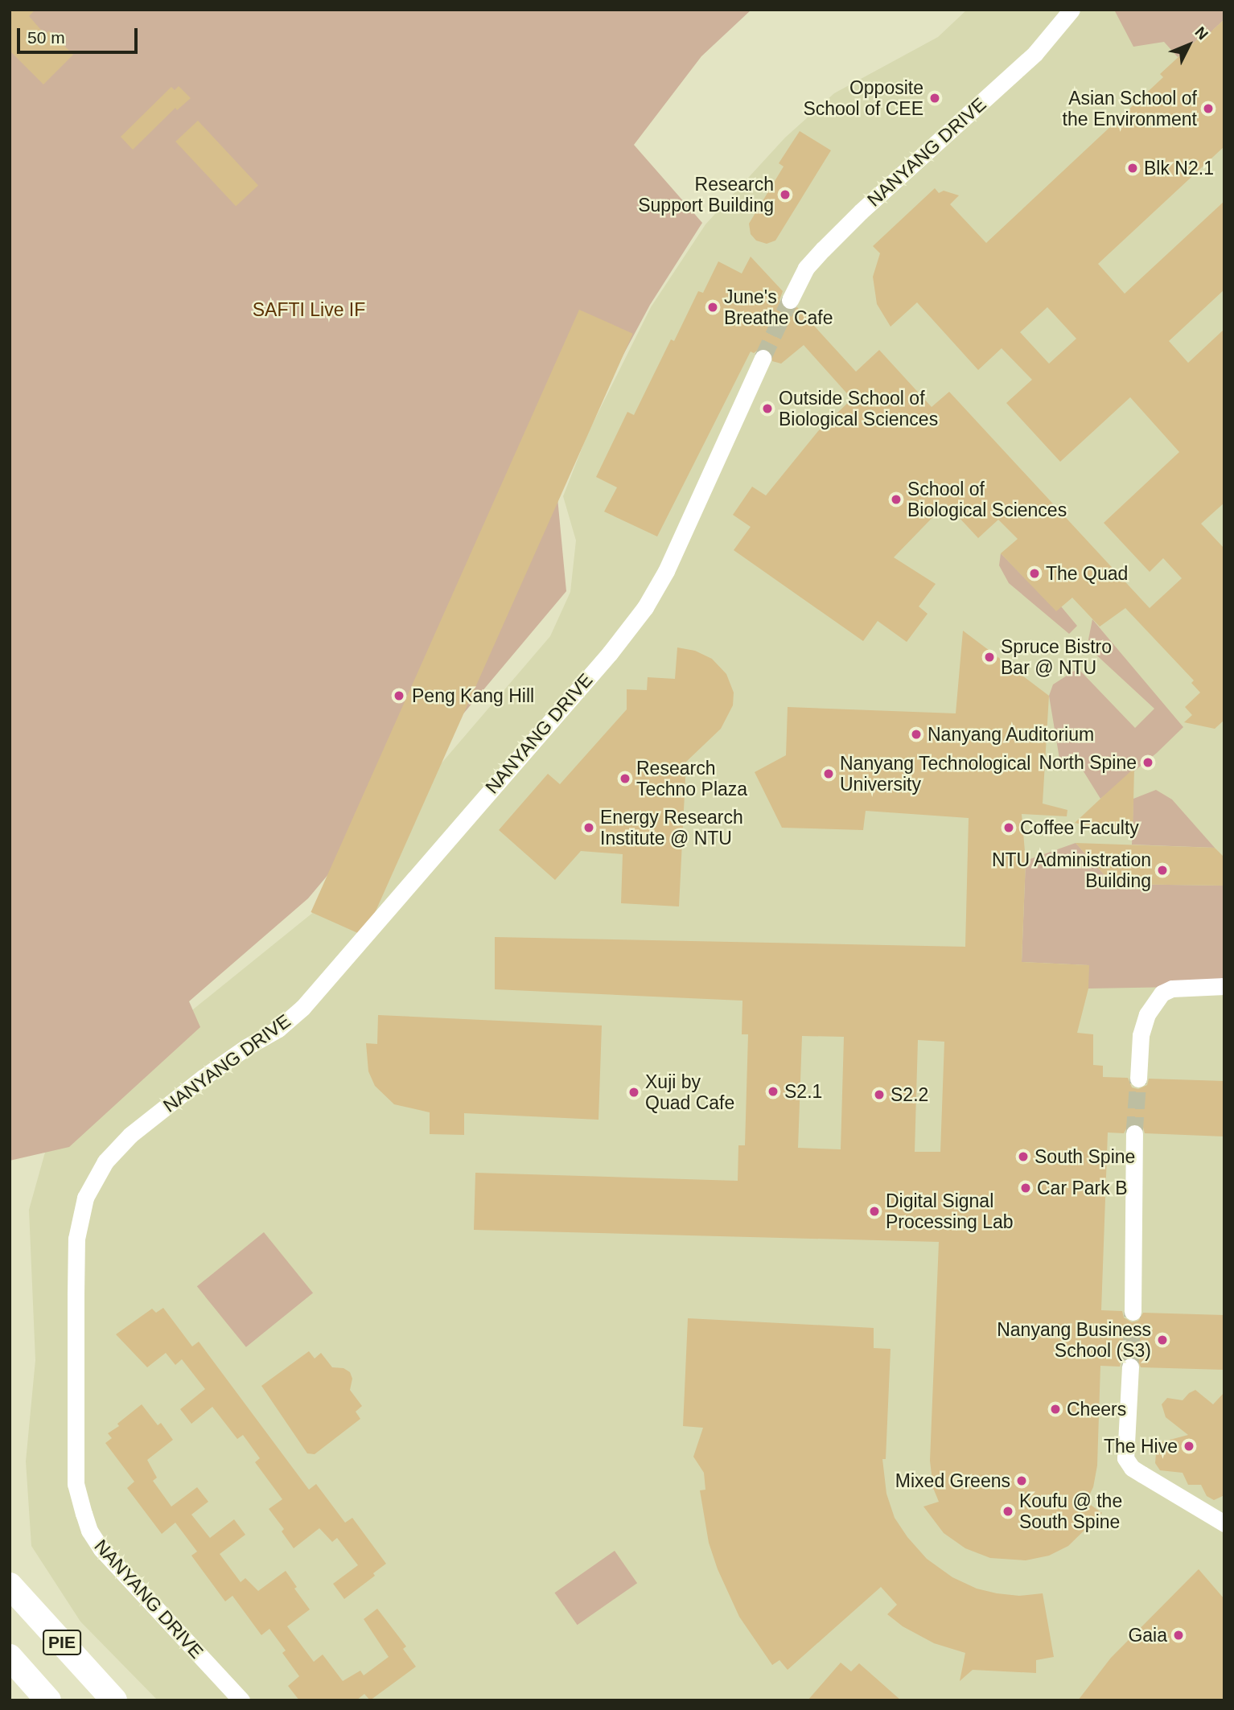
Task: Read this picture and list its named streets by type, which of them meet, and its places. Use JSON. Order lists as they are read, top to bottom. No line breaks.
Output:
{"streets":{"highway":["PIE"],"street":["NANYANG DRIVE"]},"parks":["SAFTI Live IF"],"places":["Opposite School of CEE","Asian School of the Environment","Blk N2.1","Research Support Building","June's Breathe Cafe","Outside School of Biological Sciences","School of Biological Sciences","The Quad","Spruce Bistro Bar @ NTU","Peng Kang Hill","Nanyang Auditorium","North Spine","Nanyang Technological University","Research Techno Plaza","Energy Research Institute @ NTU","Coffee Faculty","NTU Administration Building","S2.1","Xuji by Quad Cafe","S2.2","South Spine","Car Park B","Digital Signal Processing Lab","Nanyang Business School (S3)","Cheers","The Hive","Mixed Greens","Koufu @ the South Spine","Gaia"],"scale_bar":"50 m","north":"top right"}
